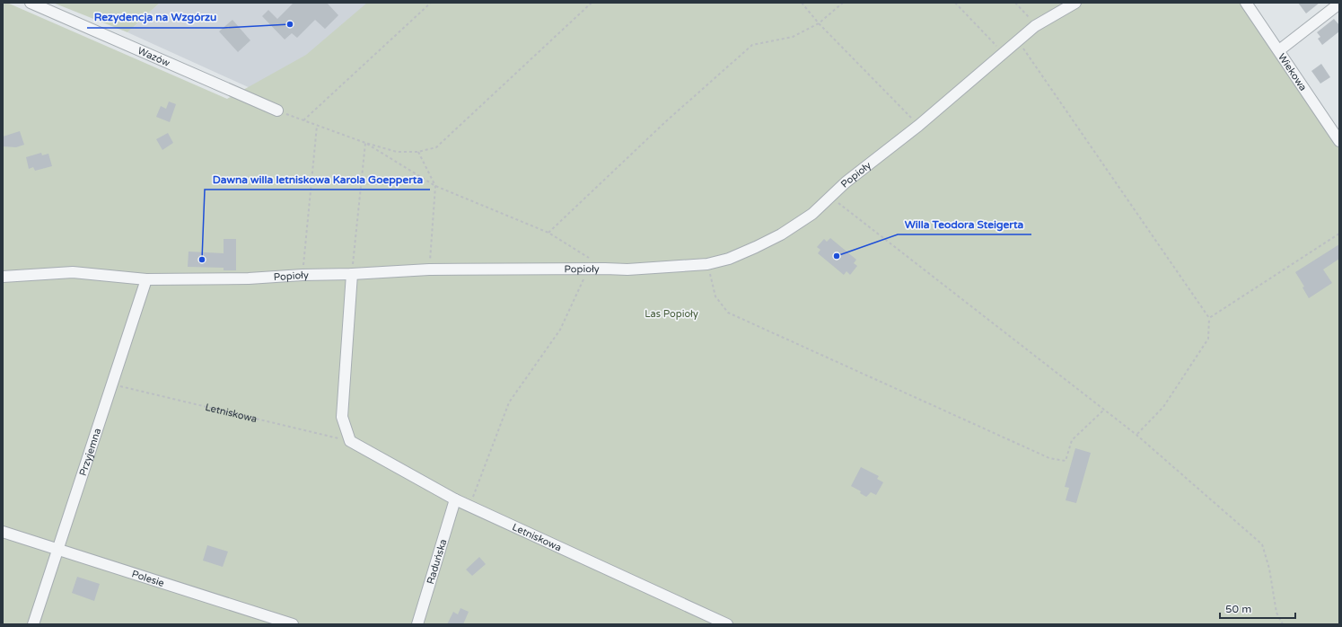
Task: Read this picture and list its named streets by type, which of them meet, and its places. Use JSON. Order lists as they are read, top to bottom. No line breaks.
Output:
{"streets":{"street":["Wazów","Wiekowa","Popioły","Letniskowa","Przyjemna","Raduńska","Polesie"]},"crossings":[["Popioły","Przyjemna"],["Letniskowa","Przyjemna"],["Letniskowa","Raduńska"],["Przyjemna","Polesie"]],"parks":["Las Popioły"],"places":["Rezydencja na Wzgórzu","Willa Teodora Steigerta","Dawna willa letniskowa Karola Goepperta"],"scale_bar":"50 m"}
